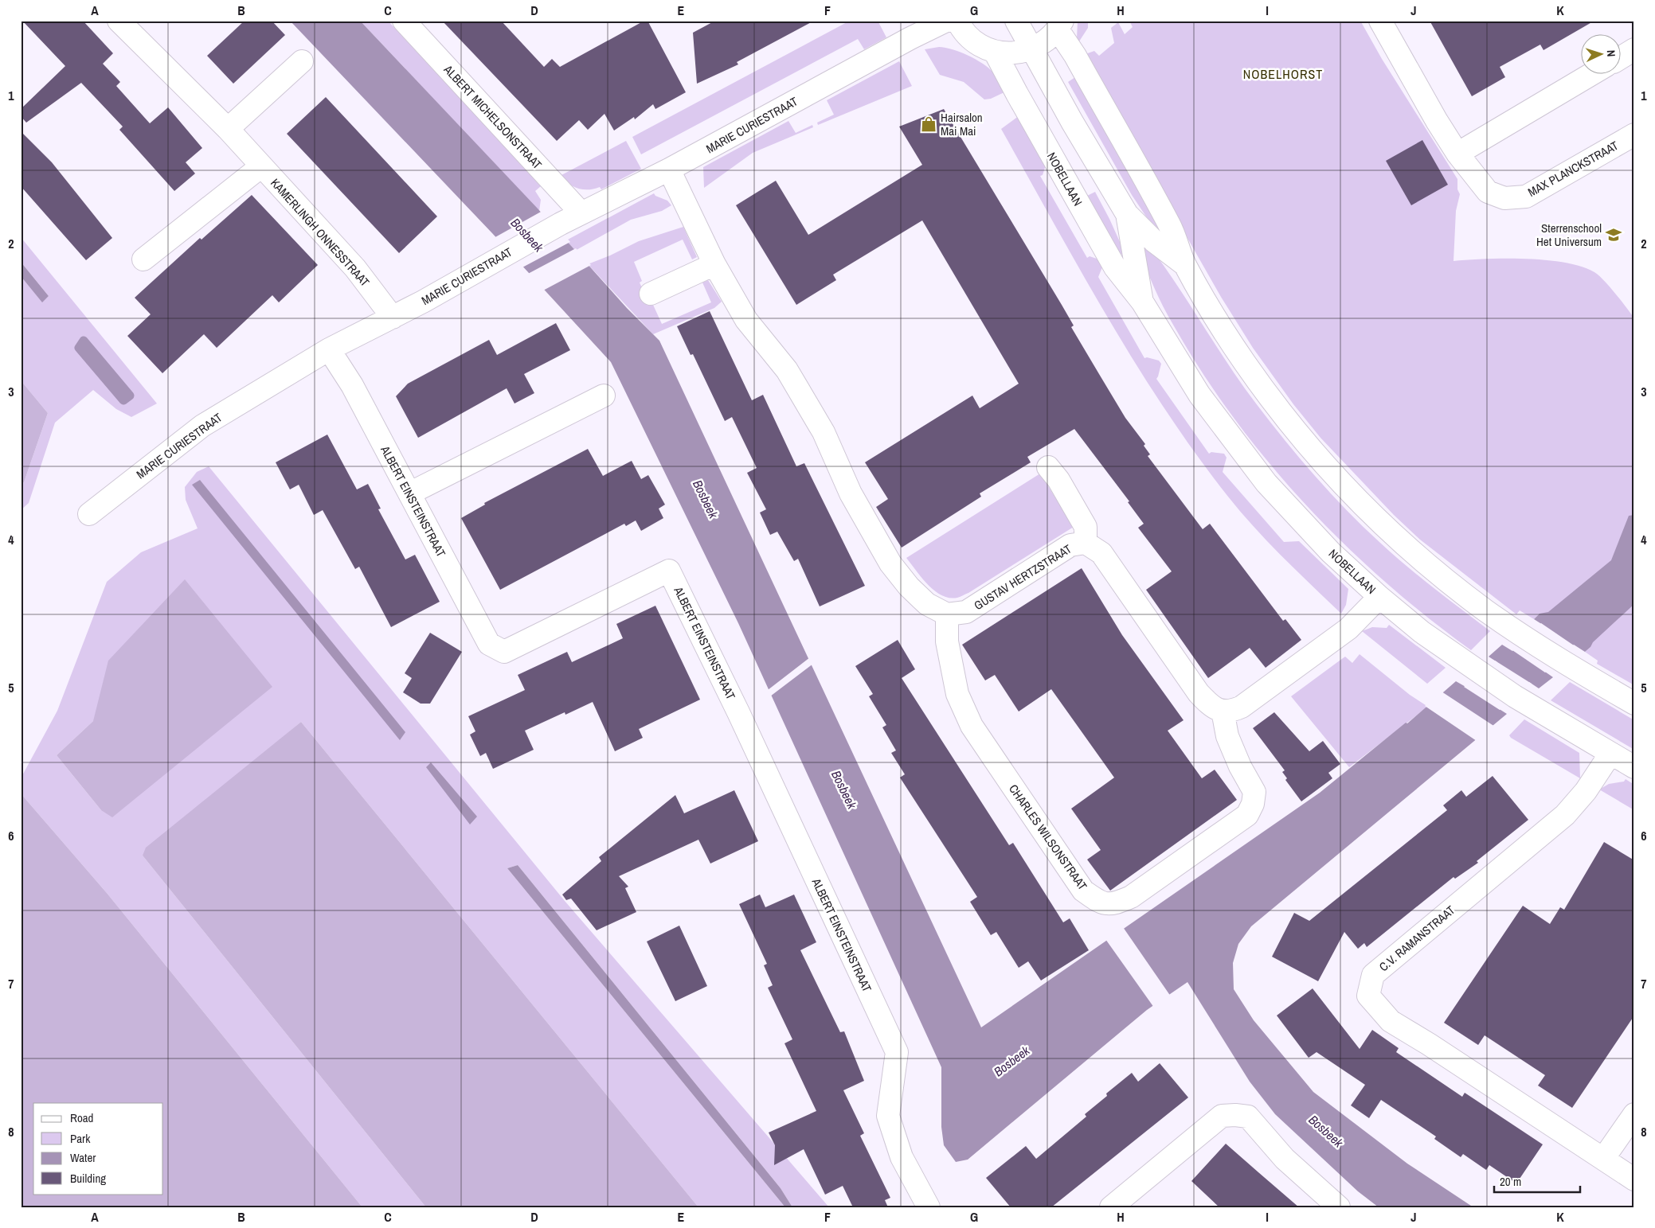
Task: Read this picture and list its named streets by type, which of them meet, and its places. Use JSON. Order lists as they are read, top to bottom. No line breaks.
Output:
{"streets":{"street":["ALBERT MICHELSONSTRAAT","MARIE CURIESTRAAT","MAX PLANCKSTRAAT","NOBELLAAN","KAMERLINGH ONNESSTRAAT","ALBERT EINSTEINSTRAAT","GUSTAV HERTZSTRAAT","CHARLES WILSONSTRAAT","C.V. RAMANSTRAAT"]},"crossings":[["ALBERT MICHELSONSTRAAT","MARIE CURIESTRAAT"],["MARIE CURIESTRAAT","KAMERLINGH ONNESSTRAAT"],["MARIE CURIESTRAAT","ALBERT EINSTEINSTRAAT"],["NOBELLAAN","C.V. RAMANSTRAAT"],["GUSTAV HERTZSTRAAT","CHARLES WILSONSTRAAT"]],"districts":["NOBELHORST"],"water":["Bosbeek"],"places":{"shop":["Hairsalon Mai Mai"],"school or university":["Sterrenschool Het Universum"]},"legend":["Road","Park","Water","Building"],"scale_bar":"20 m","north":"right","grid":{"columns":["A","B","C","D","E","F","G","H","I","J","K"],"rows":["1","2","3","4","5","6","7","8"]}}
